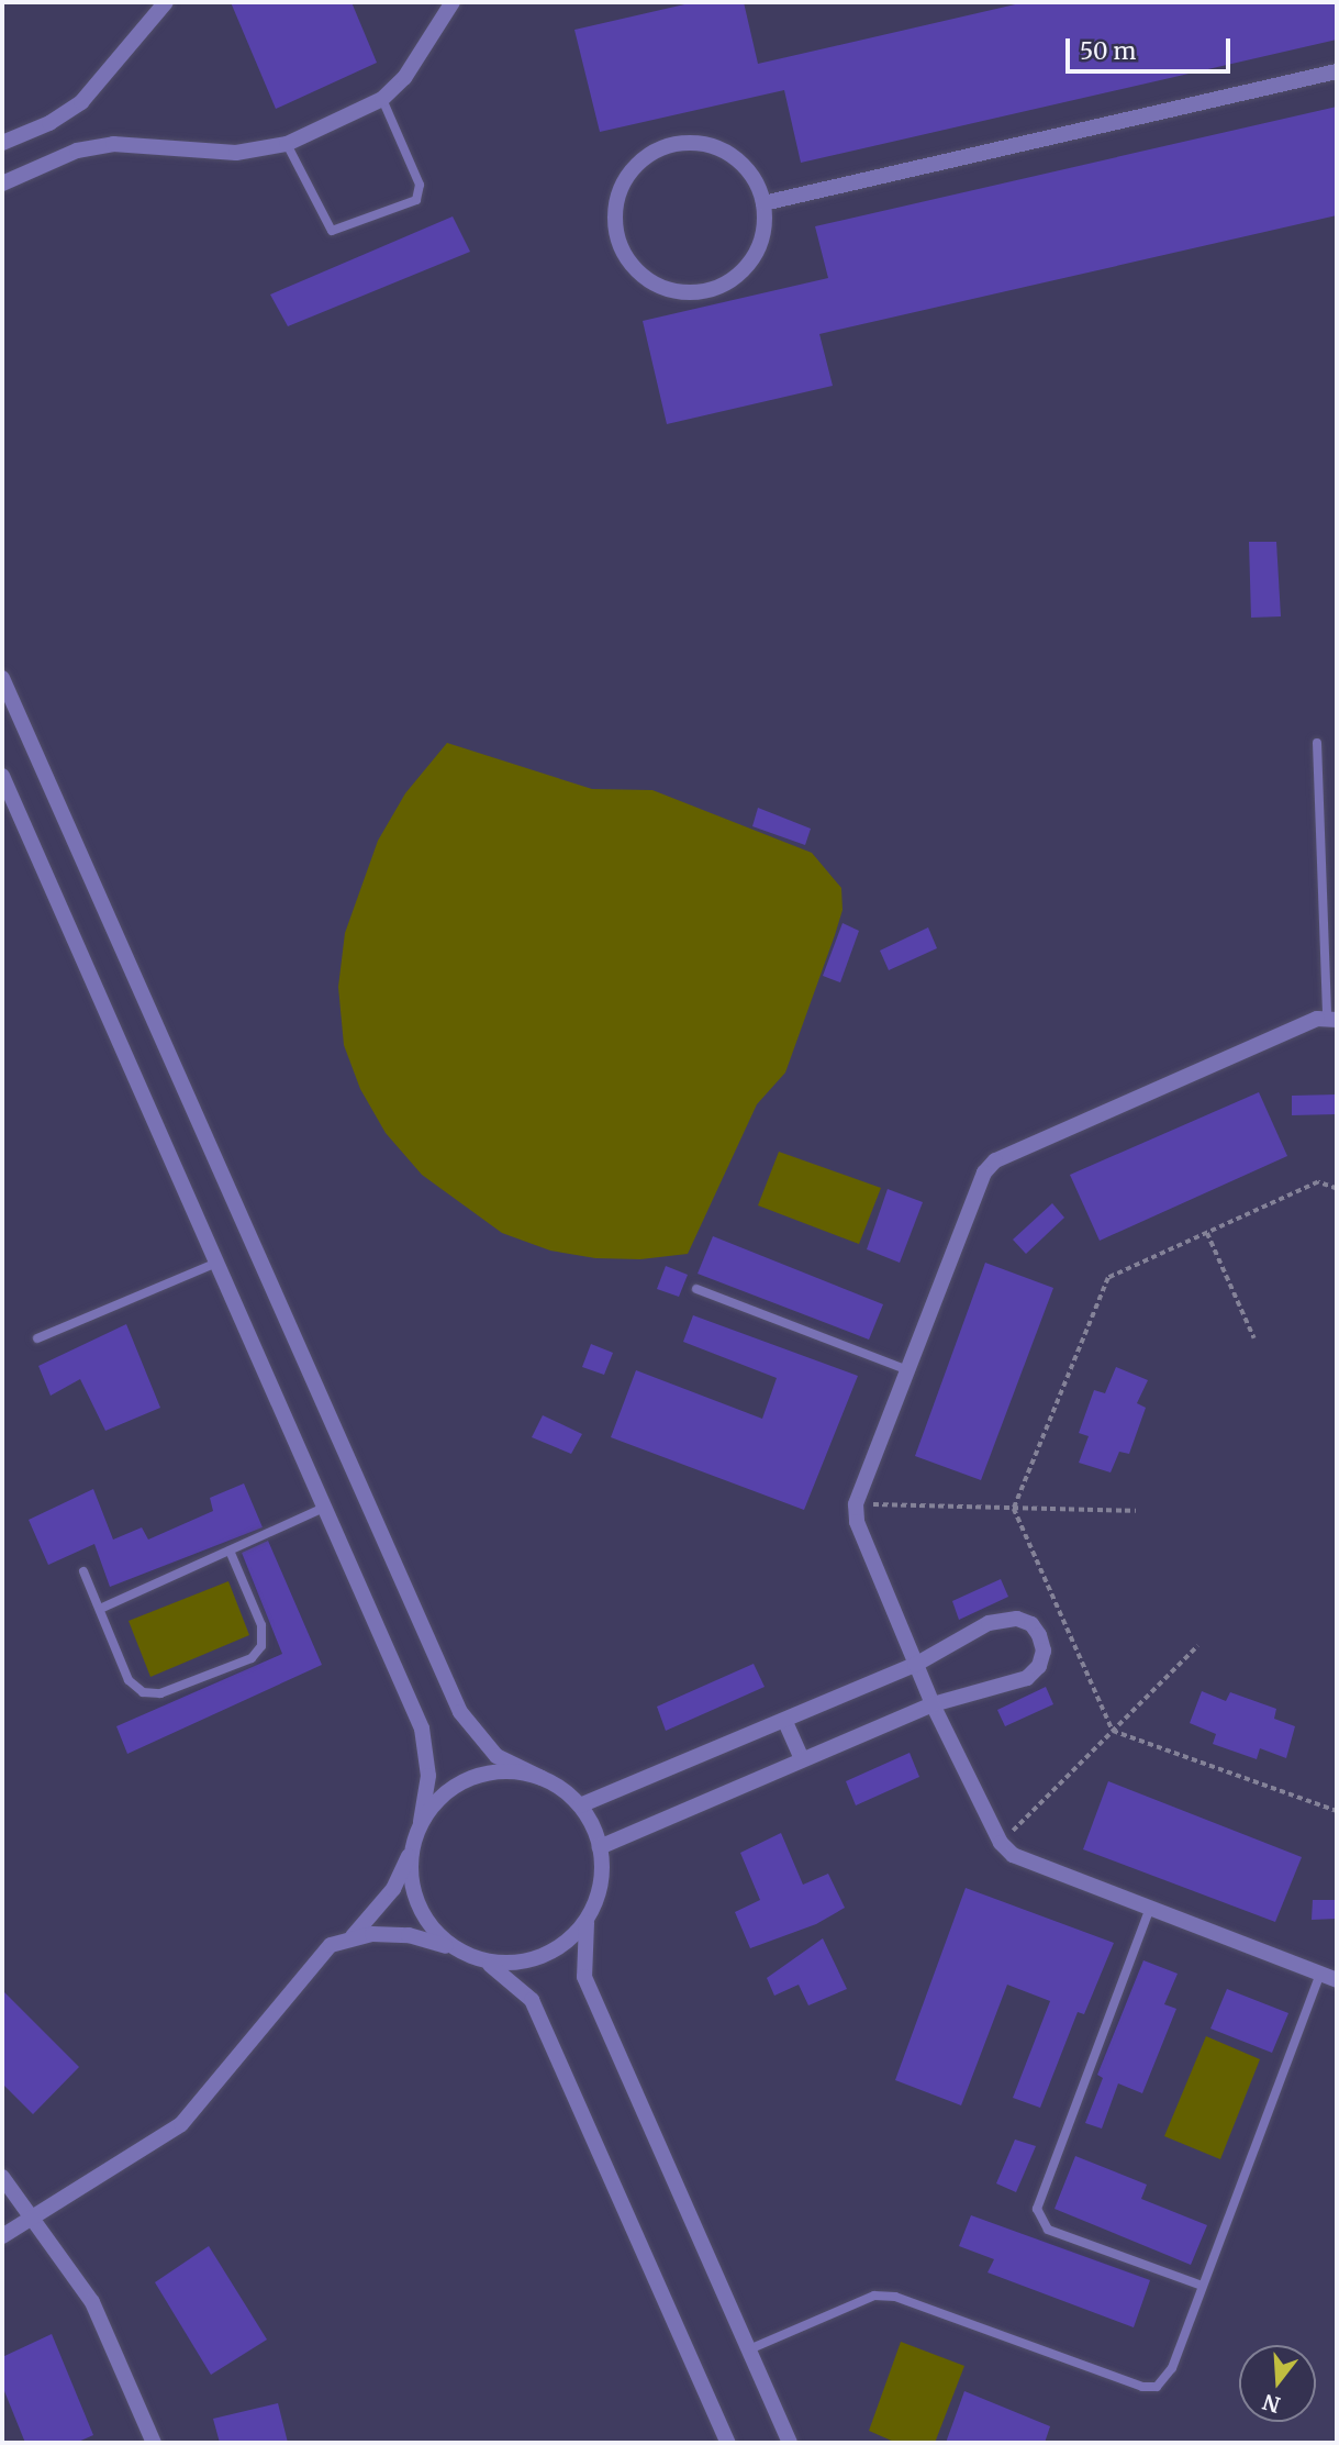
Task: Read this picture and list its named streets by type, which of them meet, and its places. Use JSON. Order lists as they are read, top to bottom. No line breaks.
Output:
{"scale_bar":"50 m","north":"bottom"}
